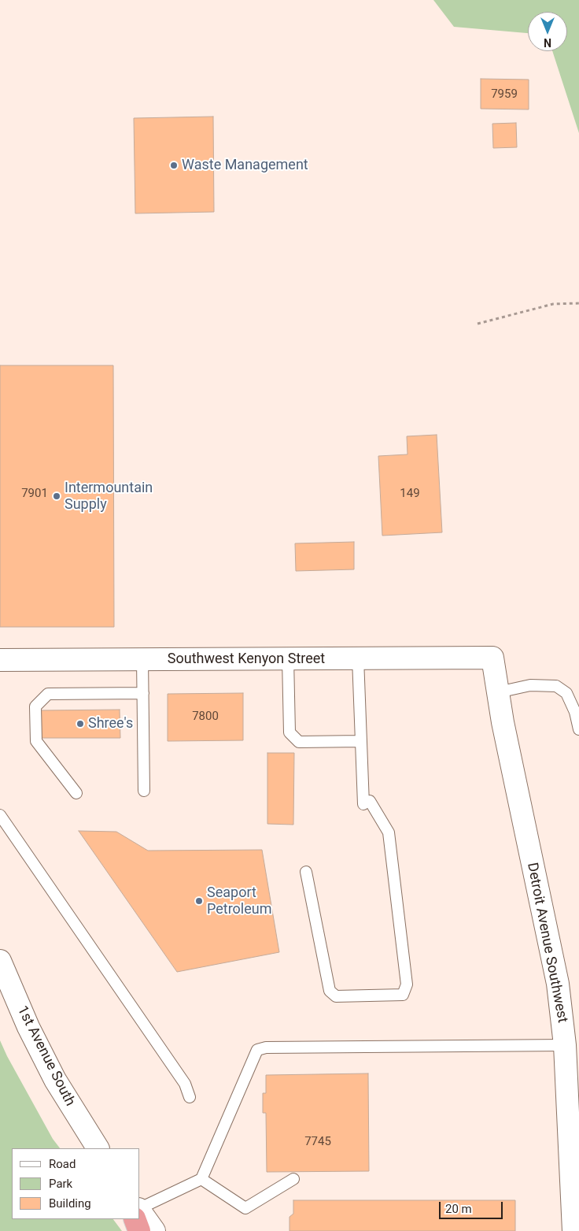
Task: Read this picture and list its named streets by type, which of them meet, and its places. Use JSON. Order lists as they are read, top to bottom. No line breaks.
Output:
{"streets":{"street":["Southwest Kenyon Street","Detroit Avenue Southwest","1st Avenue South"]},"crossings":[["Southwest Kenyon Street","Detroit Avenue Southwest"]],"places":["Waste Management","Intermountain Supply","Shree's","Seaport Petroleum"],"house_numbers":["7959","7901","149","7800","7745"],"legend":["Road","Park","Building"],"scale_bar":"20 m","north":"bottom"}
